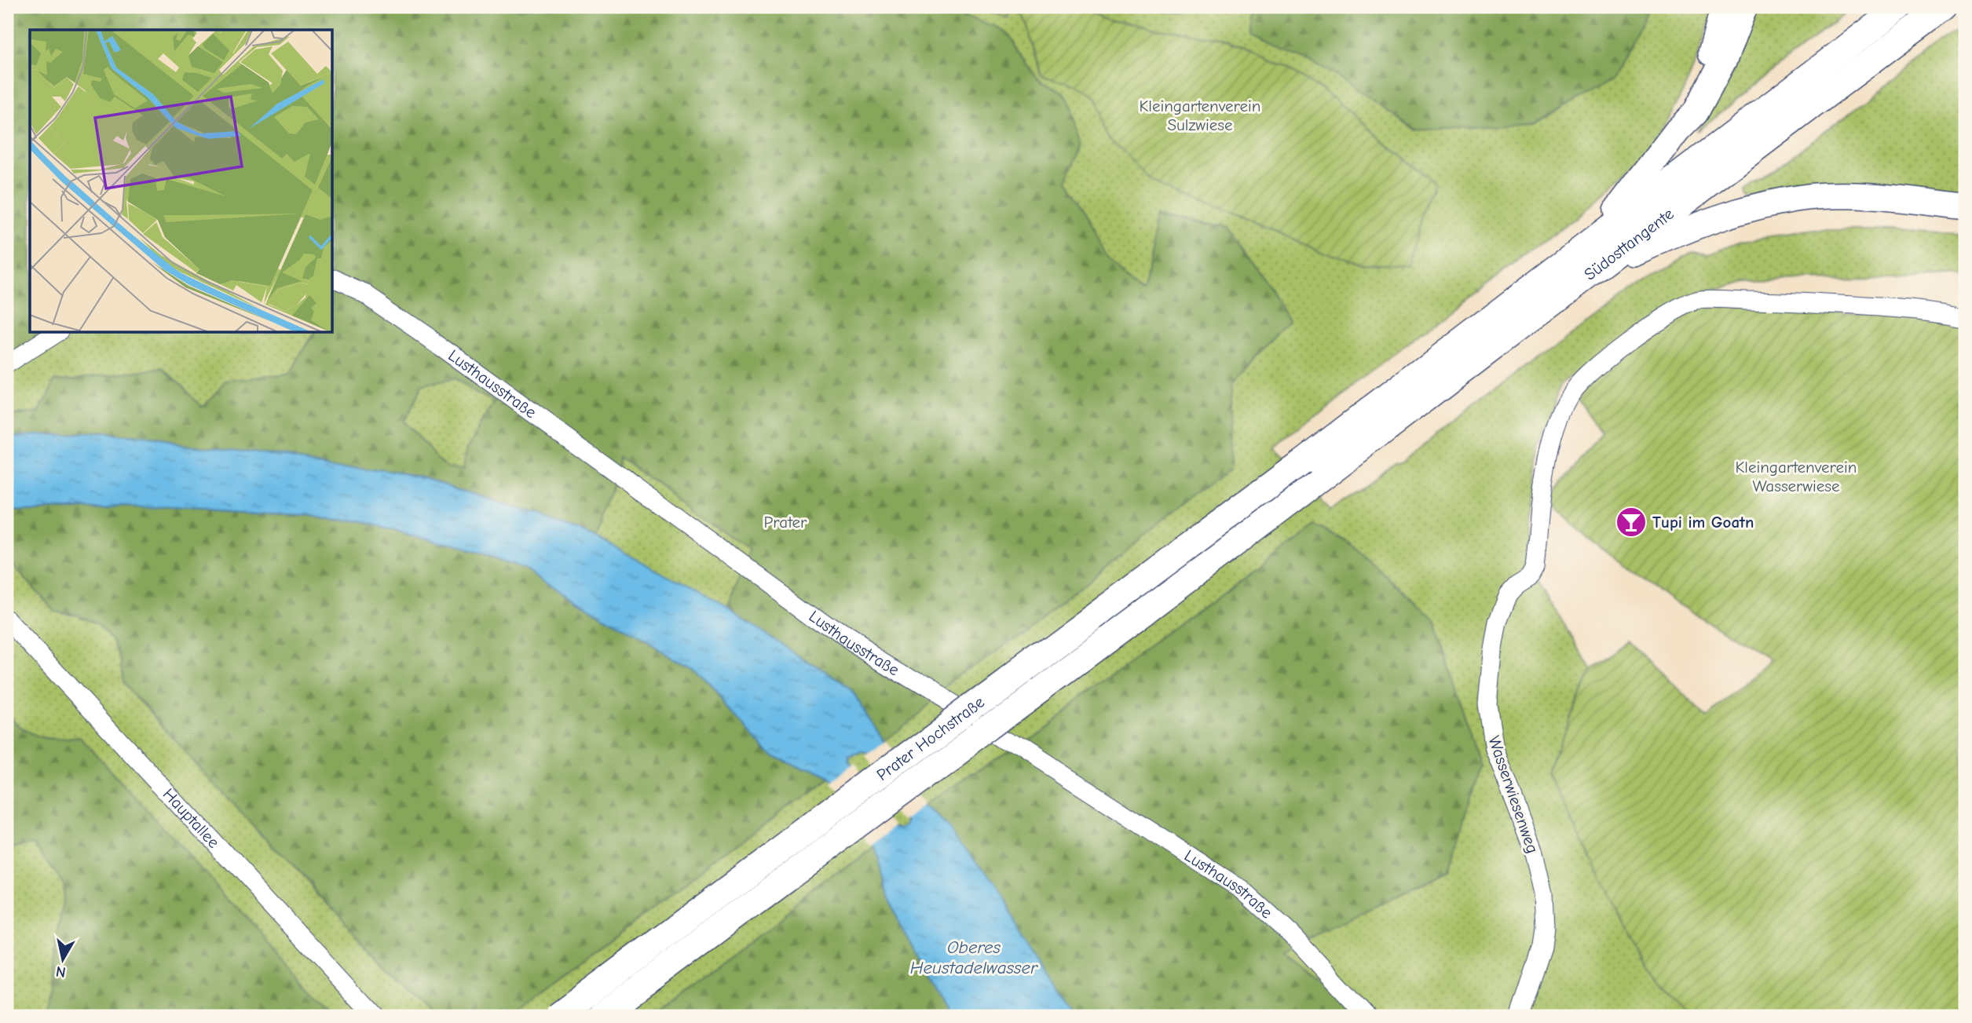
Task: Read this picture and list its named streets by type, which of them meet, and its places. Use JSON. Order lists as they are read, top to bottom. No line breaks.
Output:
{"streets":{"highway":["Südosttangente","Prater Hochstraße"],"street":["Lusthausstraße","Wasserwiesenweg","Hauptallee"]},"crossings":[["Südosttangente","Prater Hochstraße"]],"water":["Oberes Heustadelwasser"],"parks":["Kleingartenverein Sulzwiese","Kleingartenverein Wasserwiese","Prater"],"places":{"bar":["Tupi im Goatn"]},"north":"bottom"}
